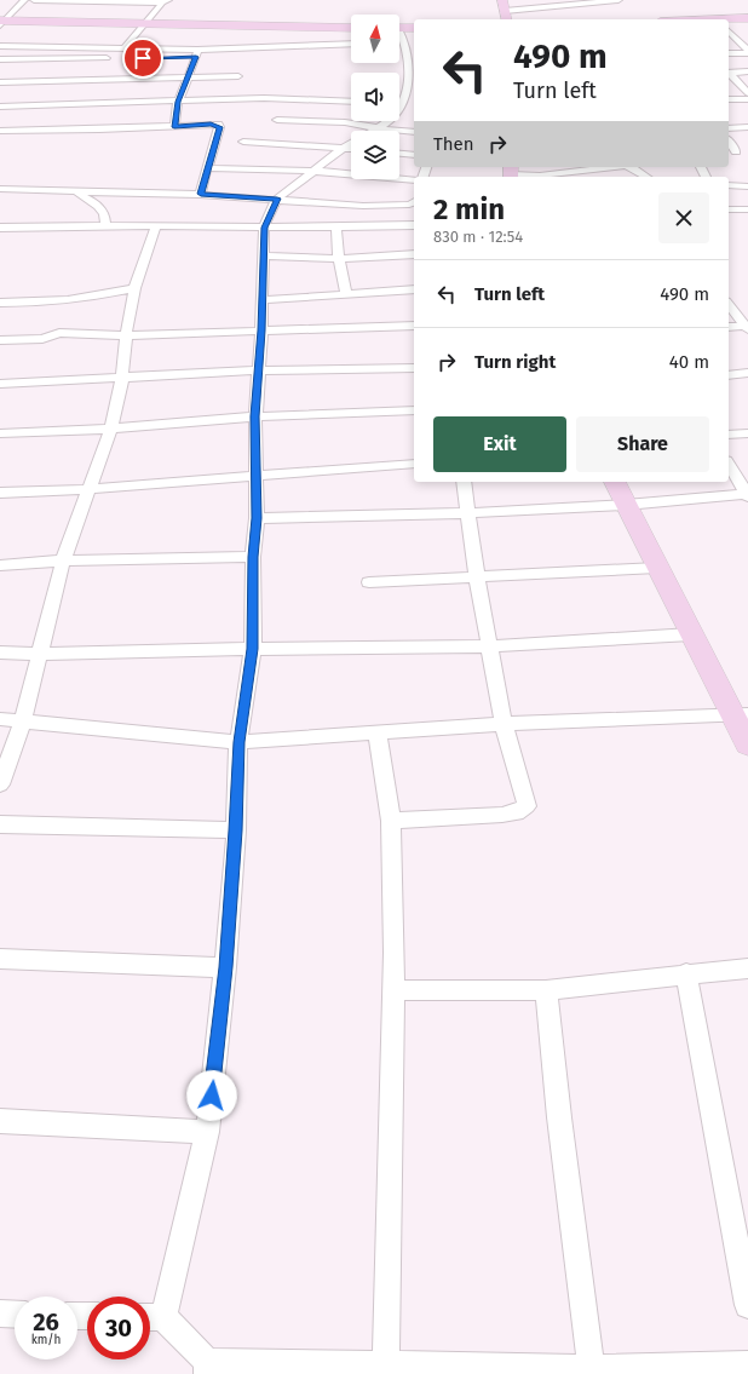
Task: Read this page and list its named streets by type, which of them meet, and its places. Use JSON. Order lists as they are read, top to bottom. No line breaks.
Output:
{"north":"top","page":{"turn":["490 m","Turn left"],"then":"Then","heading":["2 min","830 m · 12:54"],"list":[{"name":"Turn left","value":"490 m"},{"name":"Turn right","value":"40 m"}],"buttons":["Exit","Share"],"speed":"26 km/h","limit":"30"}}
